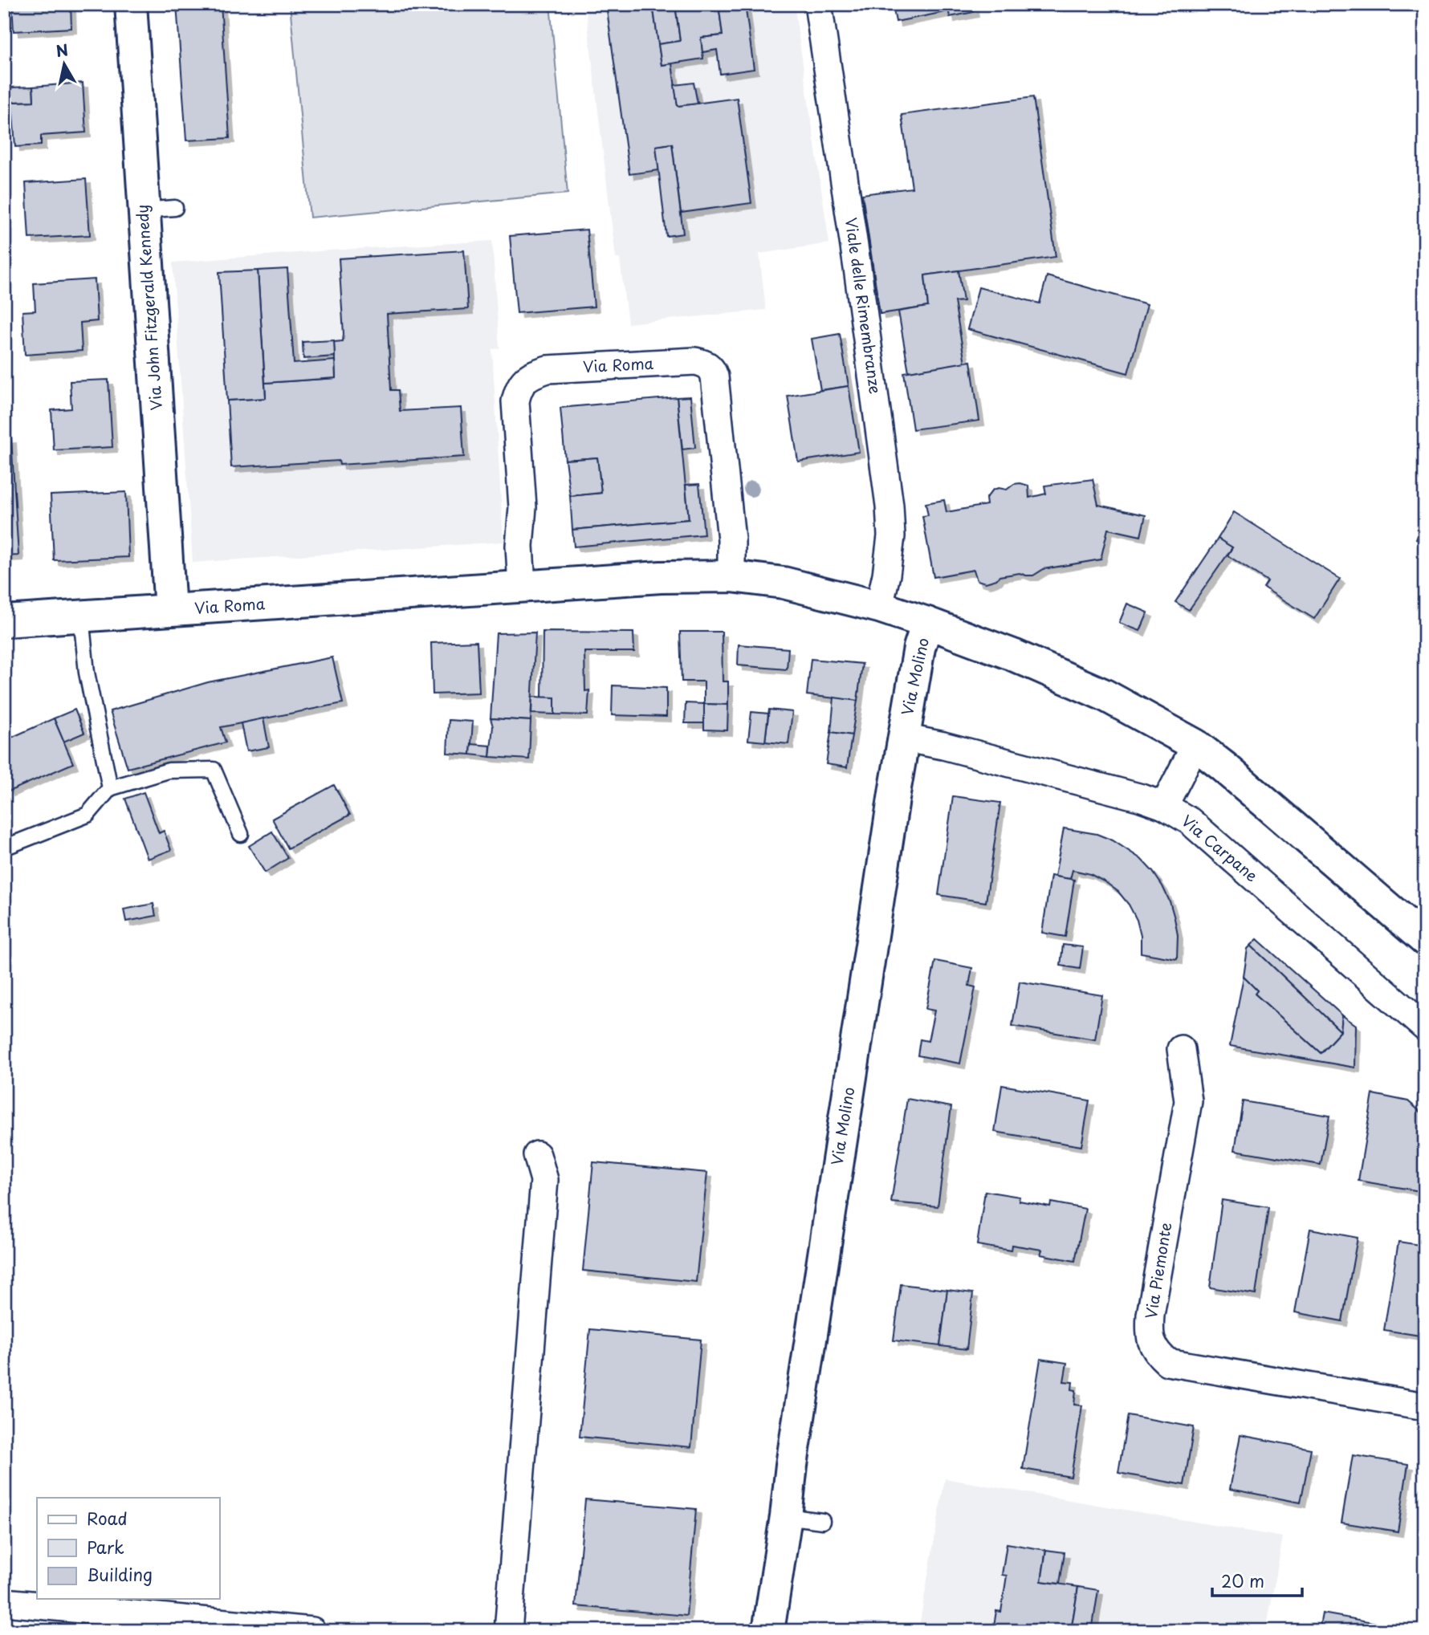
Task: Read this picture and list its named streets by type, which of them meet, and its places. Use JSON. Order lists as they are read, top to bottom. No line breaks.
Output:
{"streets":{"street":["Viale delle Rimembranze","Via John Fitzgerald Kennedy","Via Roma","Via Molino","Via Carpane","Via Piemonte"]},"crossings":[["Viale delle Rimembranze","Via Roma"],["Via John Fitzgerald Kennedy","Via Roma"],["Via Roma","Via Molino"],["Via Molino","Via Carpane"]],"legend":["Road","Park","Building"],"scale_bar":"20 m","north":"top"}
